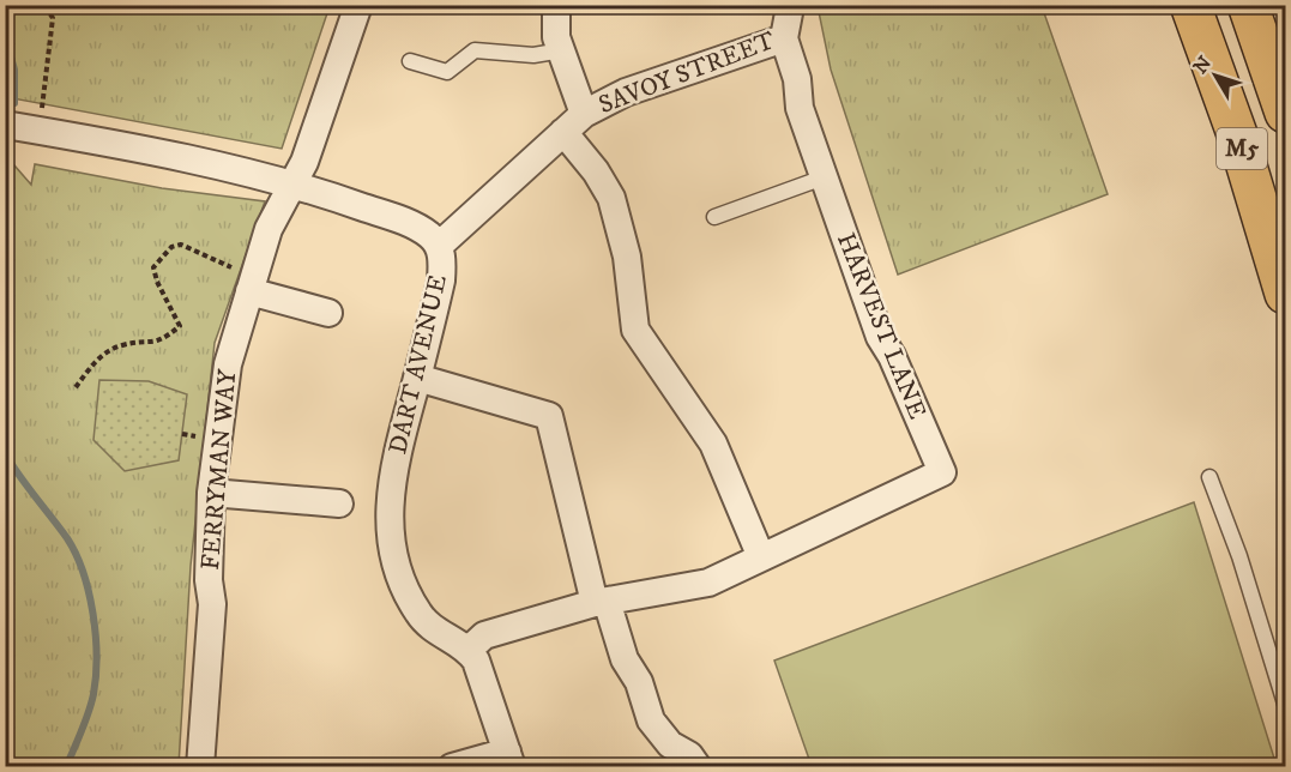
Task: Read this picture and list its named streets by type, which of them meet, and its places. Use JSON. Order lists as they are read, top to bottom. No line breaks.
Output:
{"streets":{"highway":["M5"],"street":["SAVOY STREET","HARVEST LANE","DART AVENUE","FERRYMAN WAY"]},"crossings":[["SAVOY STREET","HARVEST LANE"],["SAVOY STREET","DART AVENUE"],["DART AVENUE","FERRYMAN WAY"]],"north":"top left"}
